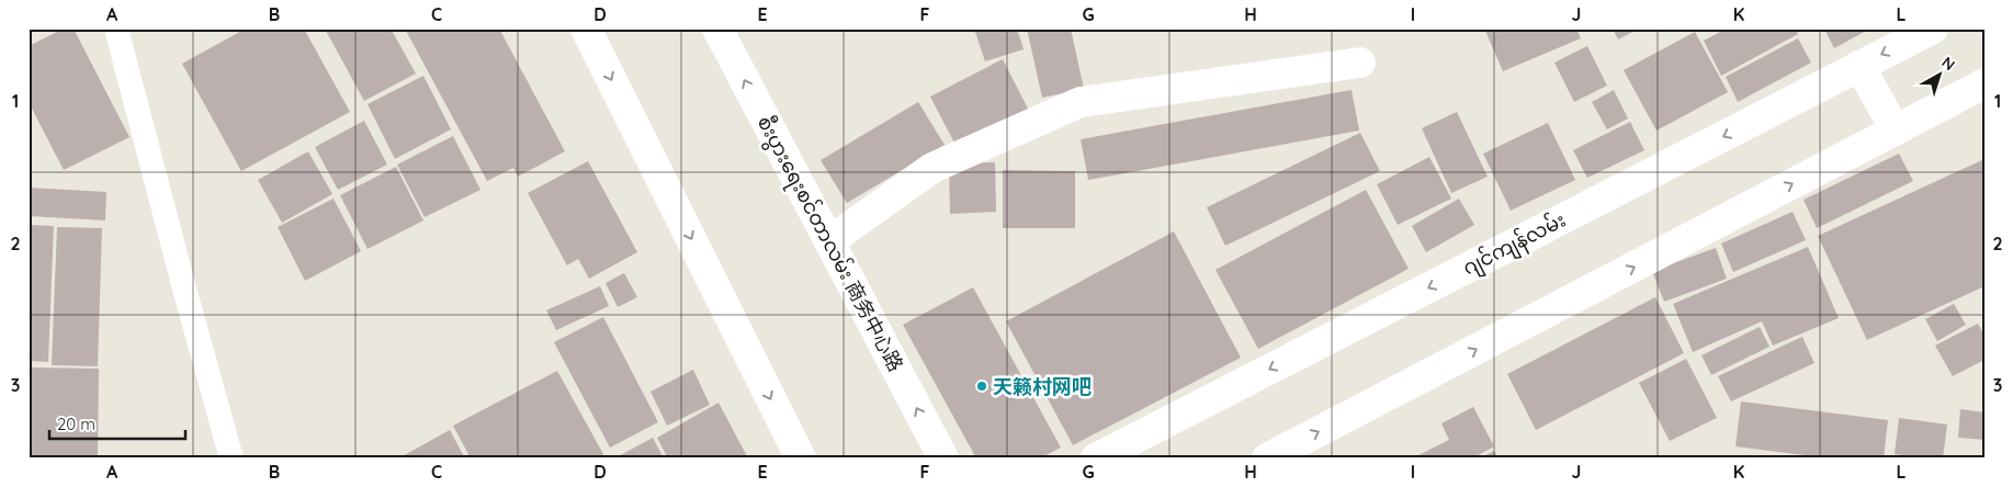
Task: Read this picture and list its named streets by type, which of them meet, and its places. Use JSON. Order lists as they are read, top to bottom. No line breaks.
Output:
{"streets":{"main road":["စီးပွားရေးစင်တာလမ်း 商务中心路","ဂျင်ကျန်လမ်း"]},"places":["天籁村网吧"],"scale_bar":"20 m","north":"top right","grid":{"columns":["A","B","C","D","E","F","G","H","I","J","K","L"],"rows":["1","2","3"]}}
